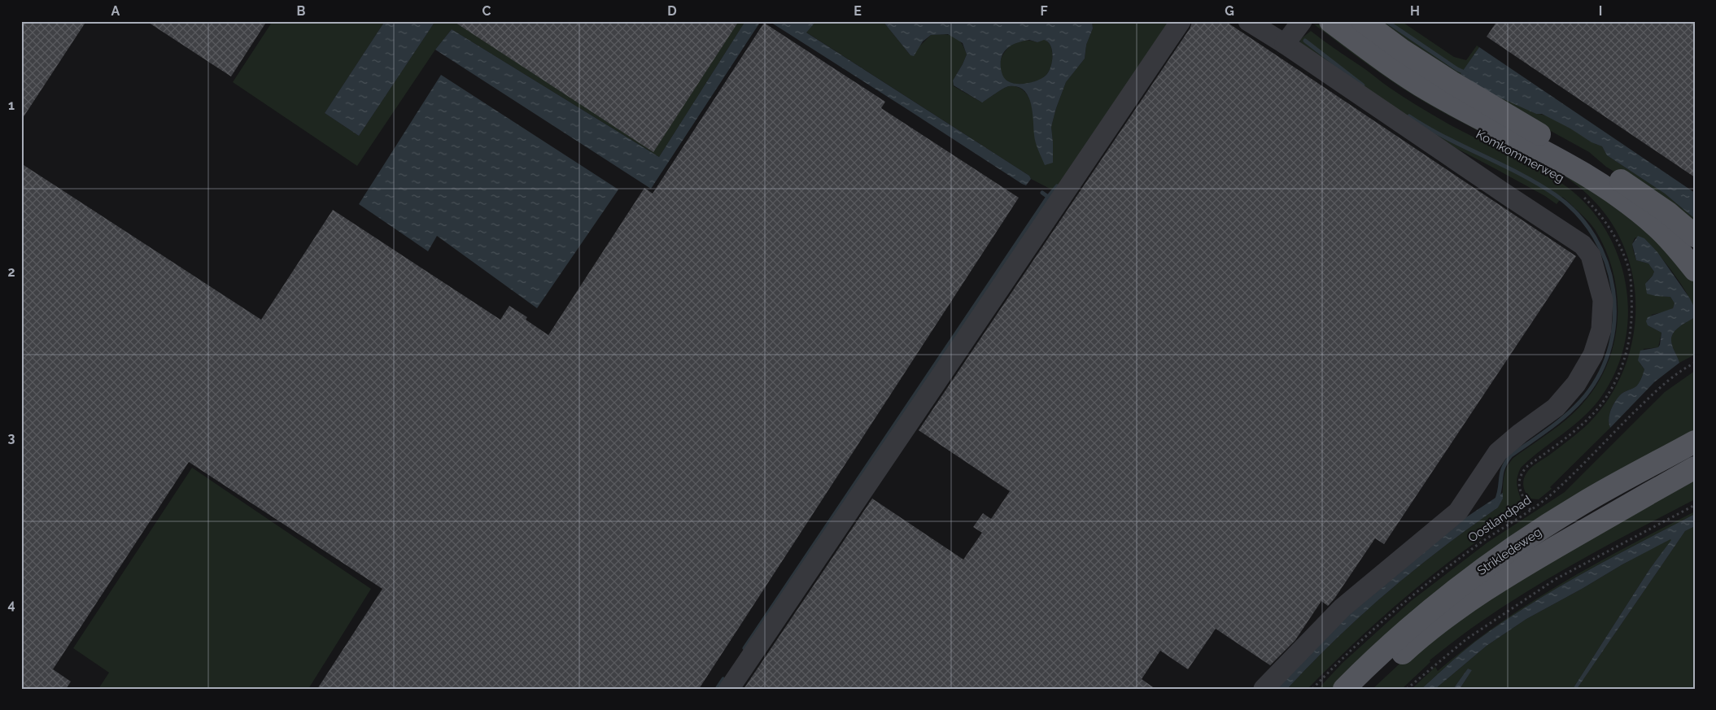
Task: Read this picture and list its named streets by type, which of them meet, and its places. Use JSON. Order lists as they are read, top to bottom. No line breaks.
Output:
{"streets":{"main road":["Komkommerweg","Strikledeweg"],"path":["Oostlandpad"]},"grid":{"columns":["A","B","C","D","E","F","G","H","I"],"rows":["1","2","3","4"]}}
